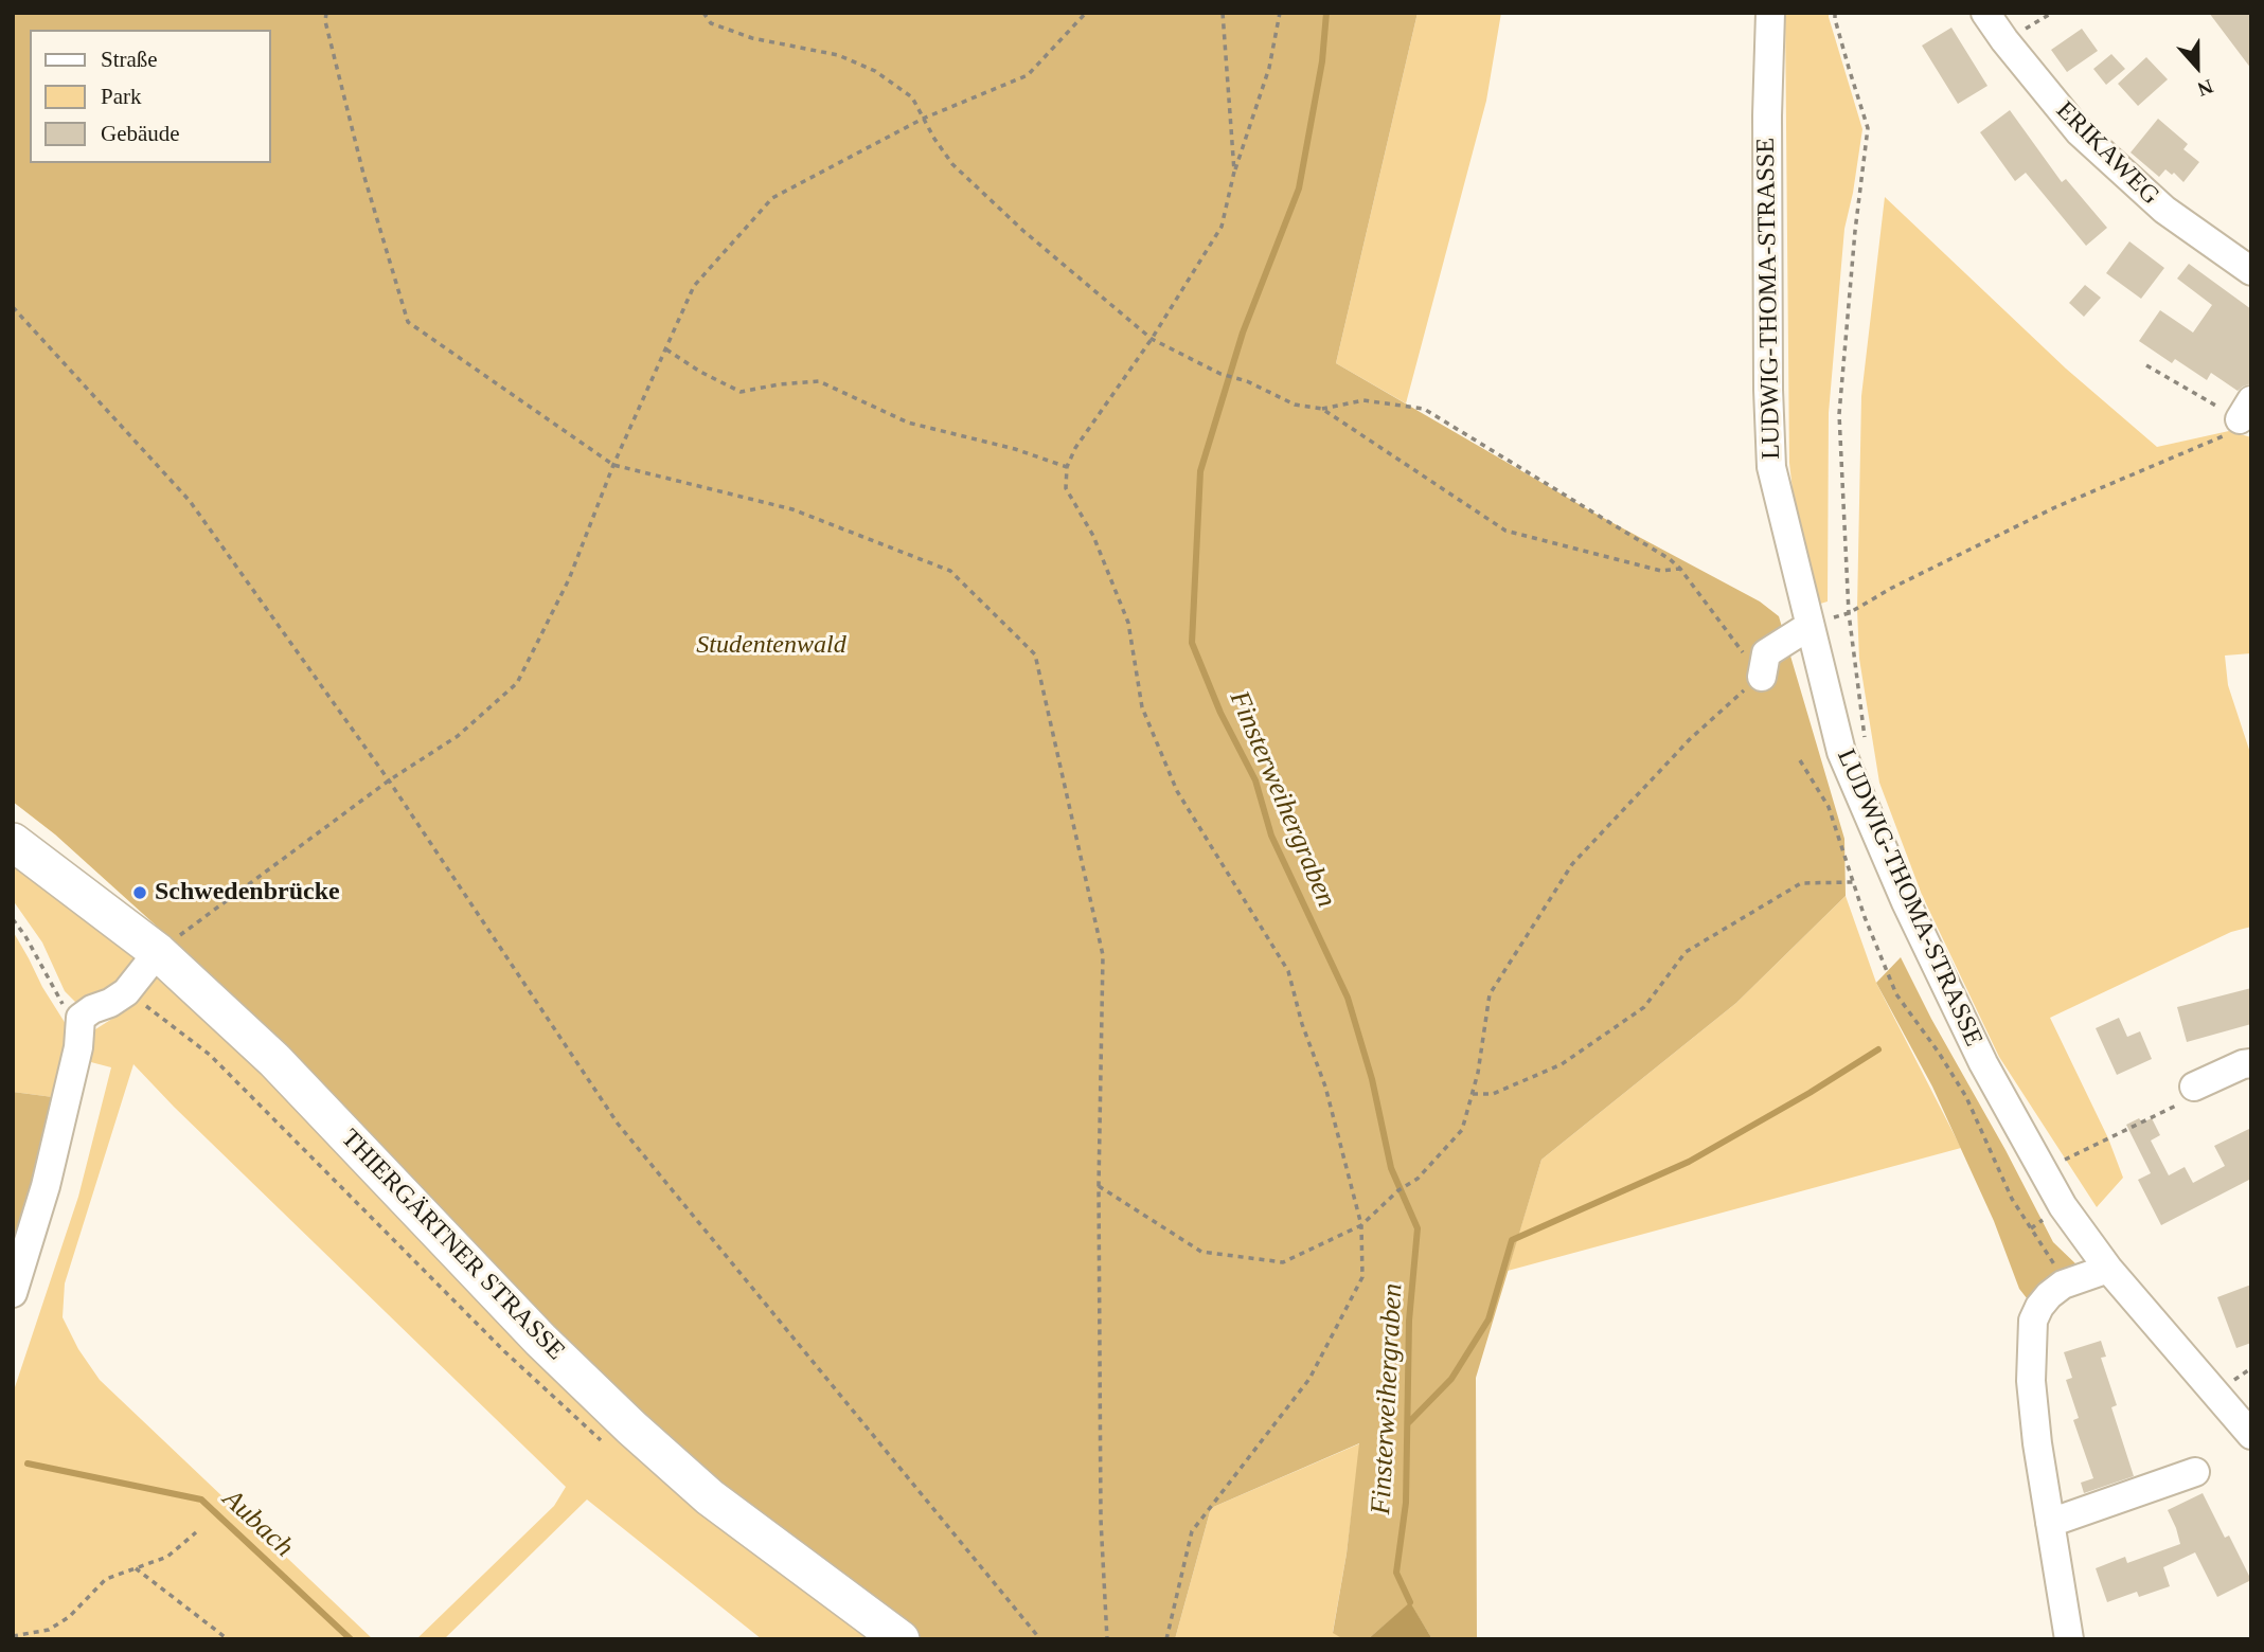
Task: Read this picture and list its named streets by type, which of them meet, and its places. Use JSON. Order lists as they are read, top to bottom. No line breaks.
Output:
{"streets":{"main road":["THIERGÄRTNER STRASSE"],"street":["ERIKAWEG","LUDWIG-THOMA-STRASSE"]},"water":["Finsterweihergraben","Aubach"],"parks":["Studentenwald"],"places":["Schwedenbrücke"],"legend":["Straße","Park","Gebäude"],"north":"bottom"}
